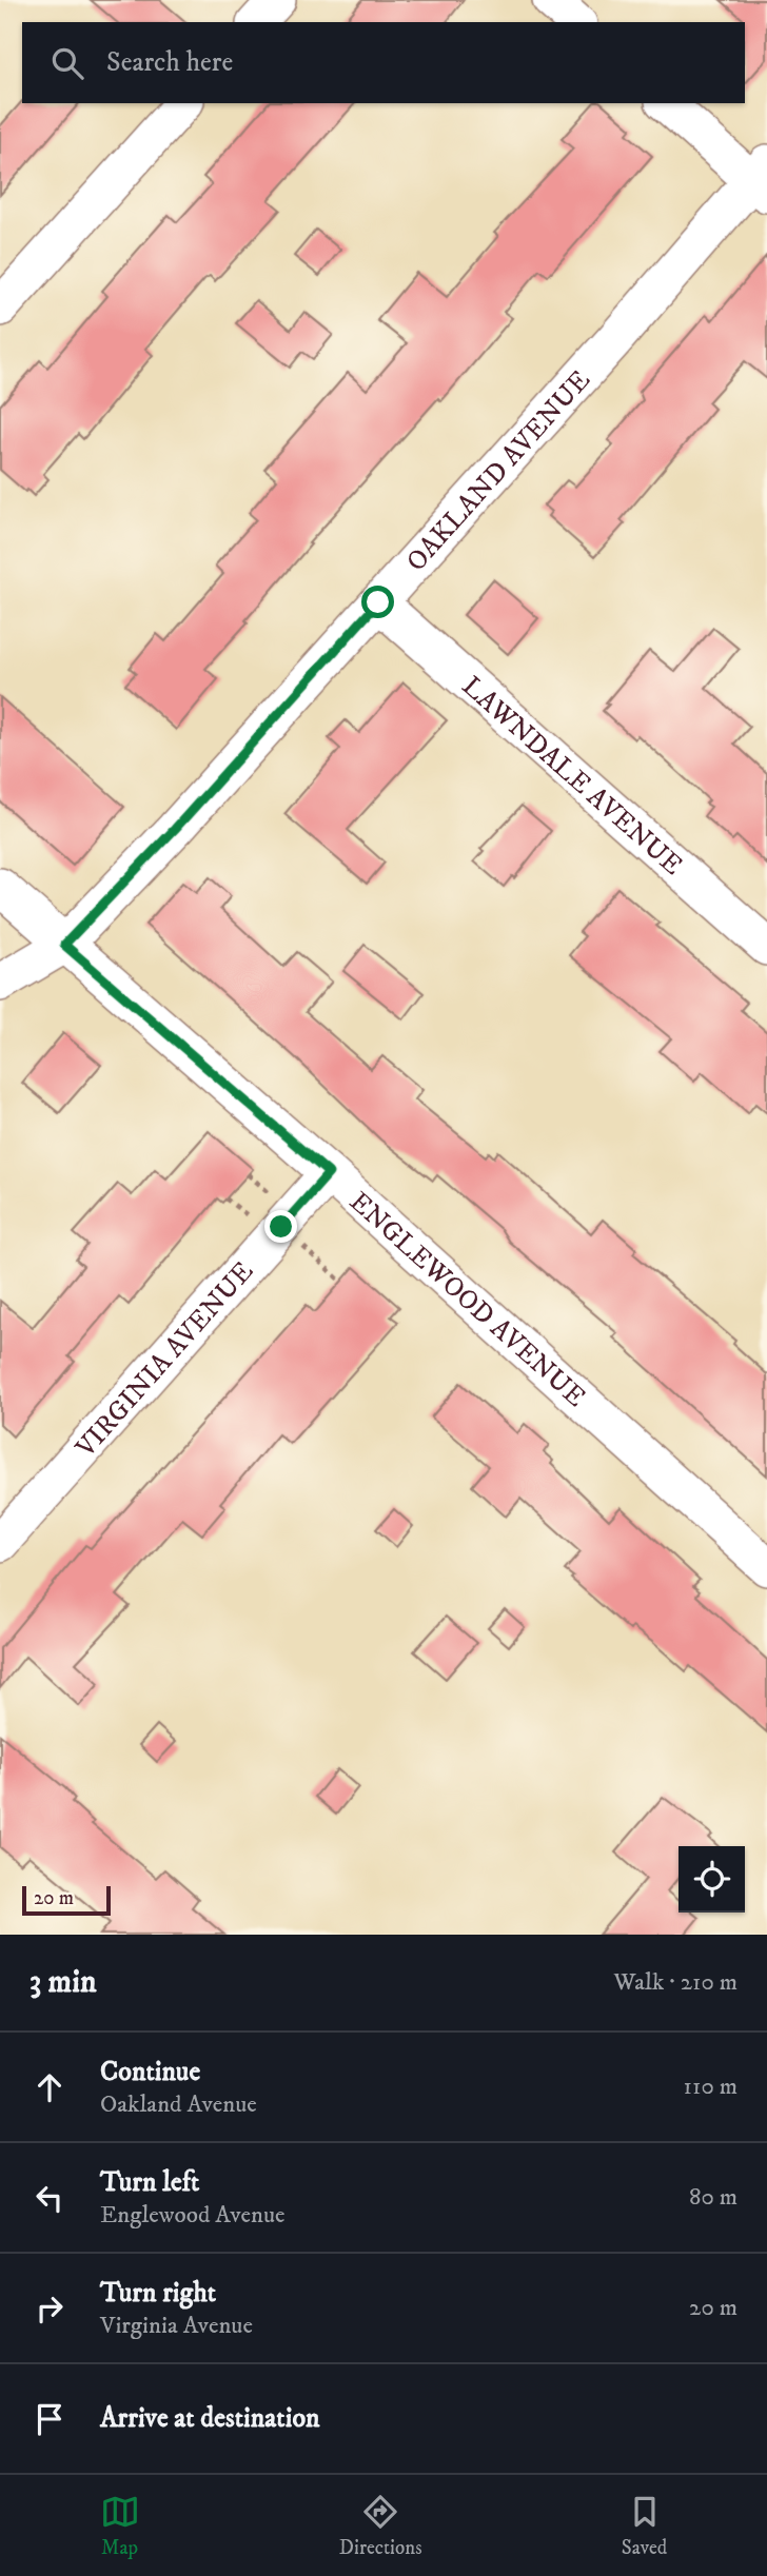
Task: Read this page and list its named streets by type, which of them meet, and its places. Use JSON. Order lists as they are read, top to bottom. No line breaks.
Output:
{"streets":{"street":["OAKLAND AVENUE","LAWNDALE AVENUE","ENGLEWOOD AVENUE","VIRGINIA AVENUE"]},"crossings":[["OAKLAND AVENUE","LAWNDALE AVENUE"],["OAKLAND AVENUE","ENGLEWOOD AVENUE"],["ENGLEWOOD AVENUE","VIRGINIA AVENUE"]],"scale_bar":"20 m","page":{"search":"Search here","scale":"20 m","heading":["3 min","Walk · 210 m"],"list":[["Continue","Oakland Avenue","110 m"],["Turn left","Englewood Avenue","80 m"],["Turn right","Virginia Avenue","20 m"],"Arrive at destination"],"nav":["Map","Directions","Saved"]}}
